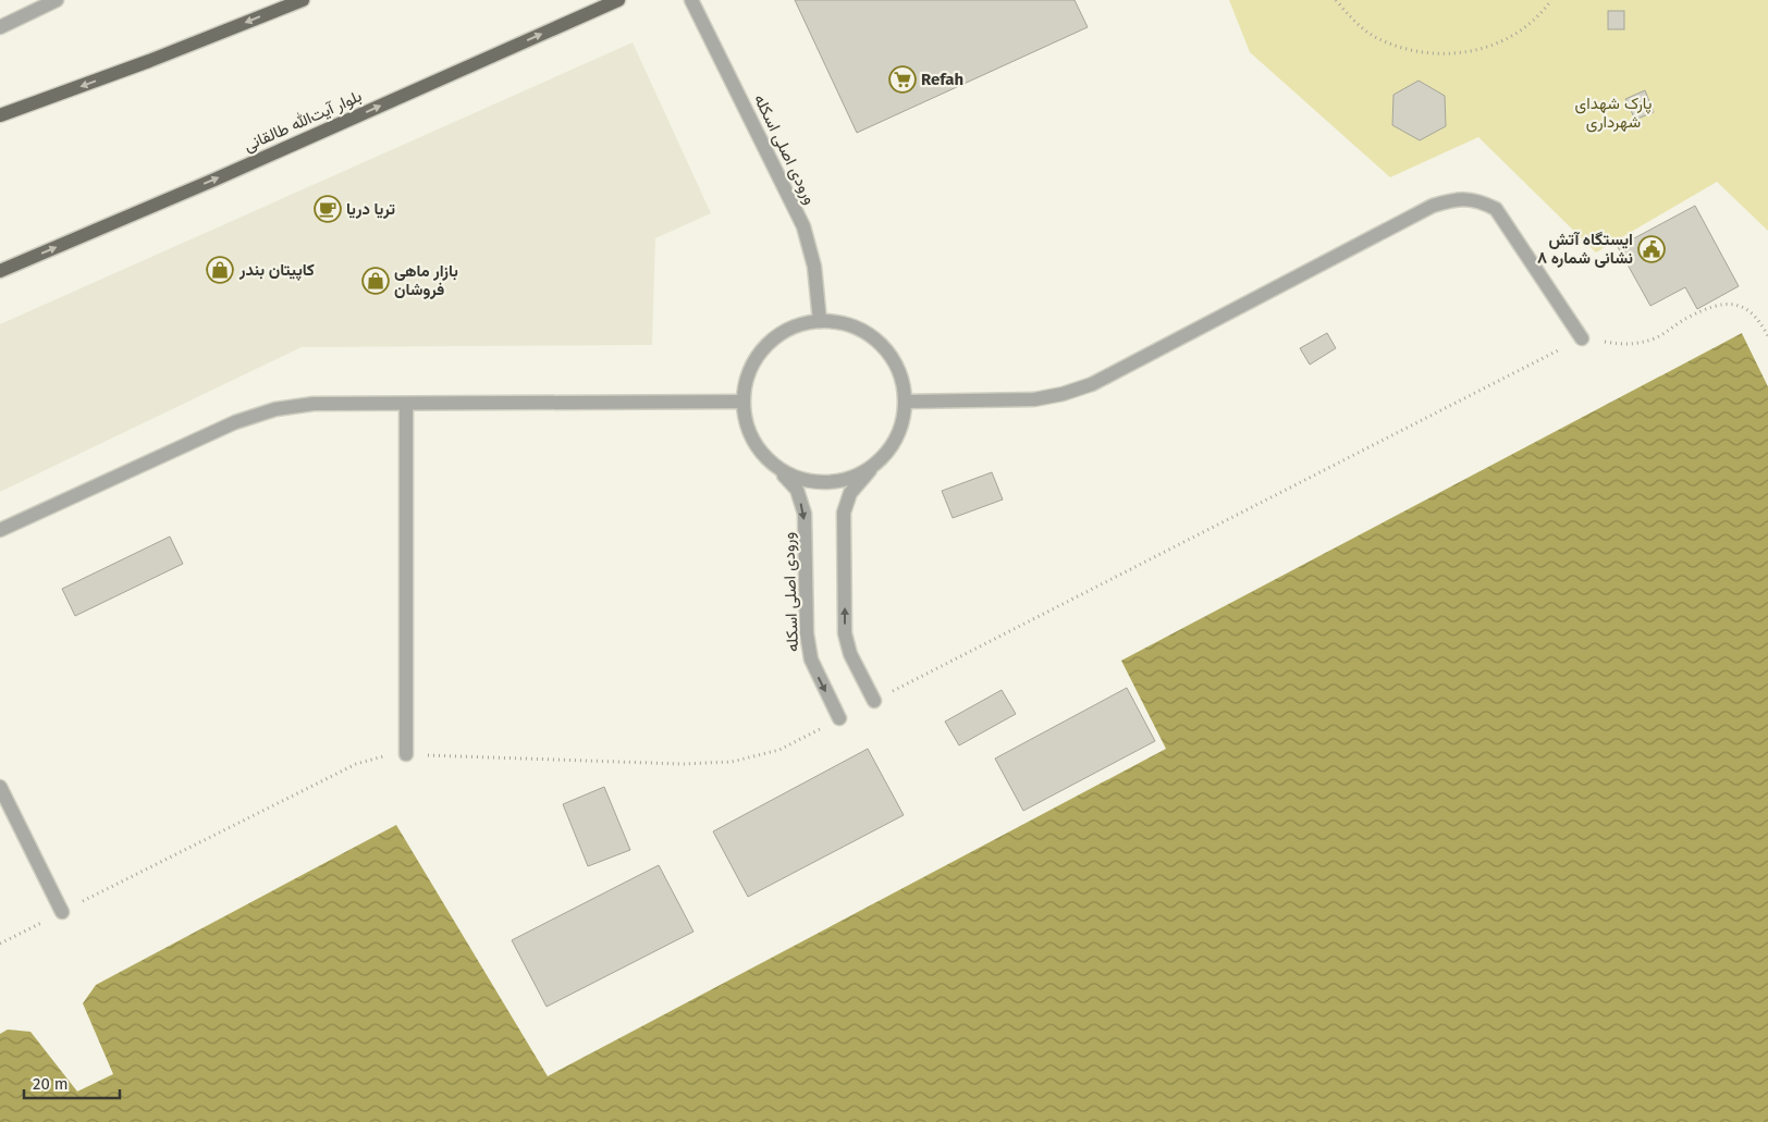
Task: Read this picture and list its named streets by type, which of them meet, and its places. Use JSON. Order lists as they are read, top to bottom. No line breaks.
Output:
{"streets":{"main road":["بلوار آیت‌الله طالقانی"],"street":["ورودی اصلی اسکله"]},"one_way":["بلوار آیت‌الله طالقانی"],"parks":["پارک شهدای شهرداری"],"places":{"supermarket":["Refah"],"cafe":["تریا دریا"],"public building":["ایستگاه آتش نشانی شماره ۸"],"shop":["کاپیتان بندر","بازار ماهی فروشان"]},"scale_bar":"20 m"}
